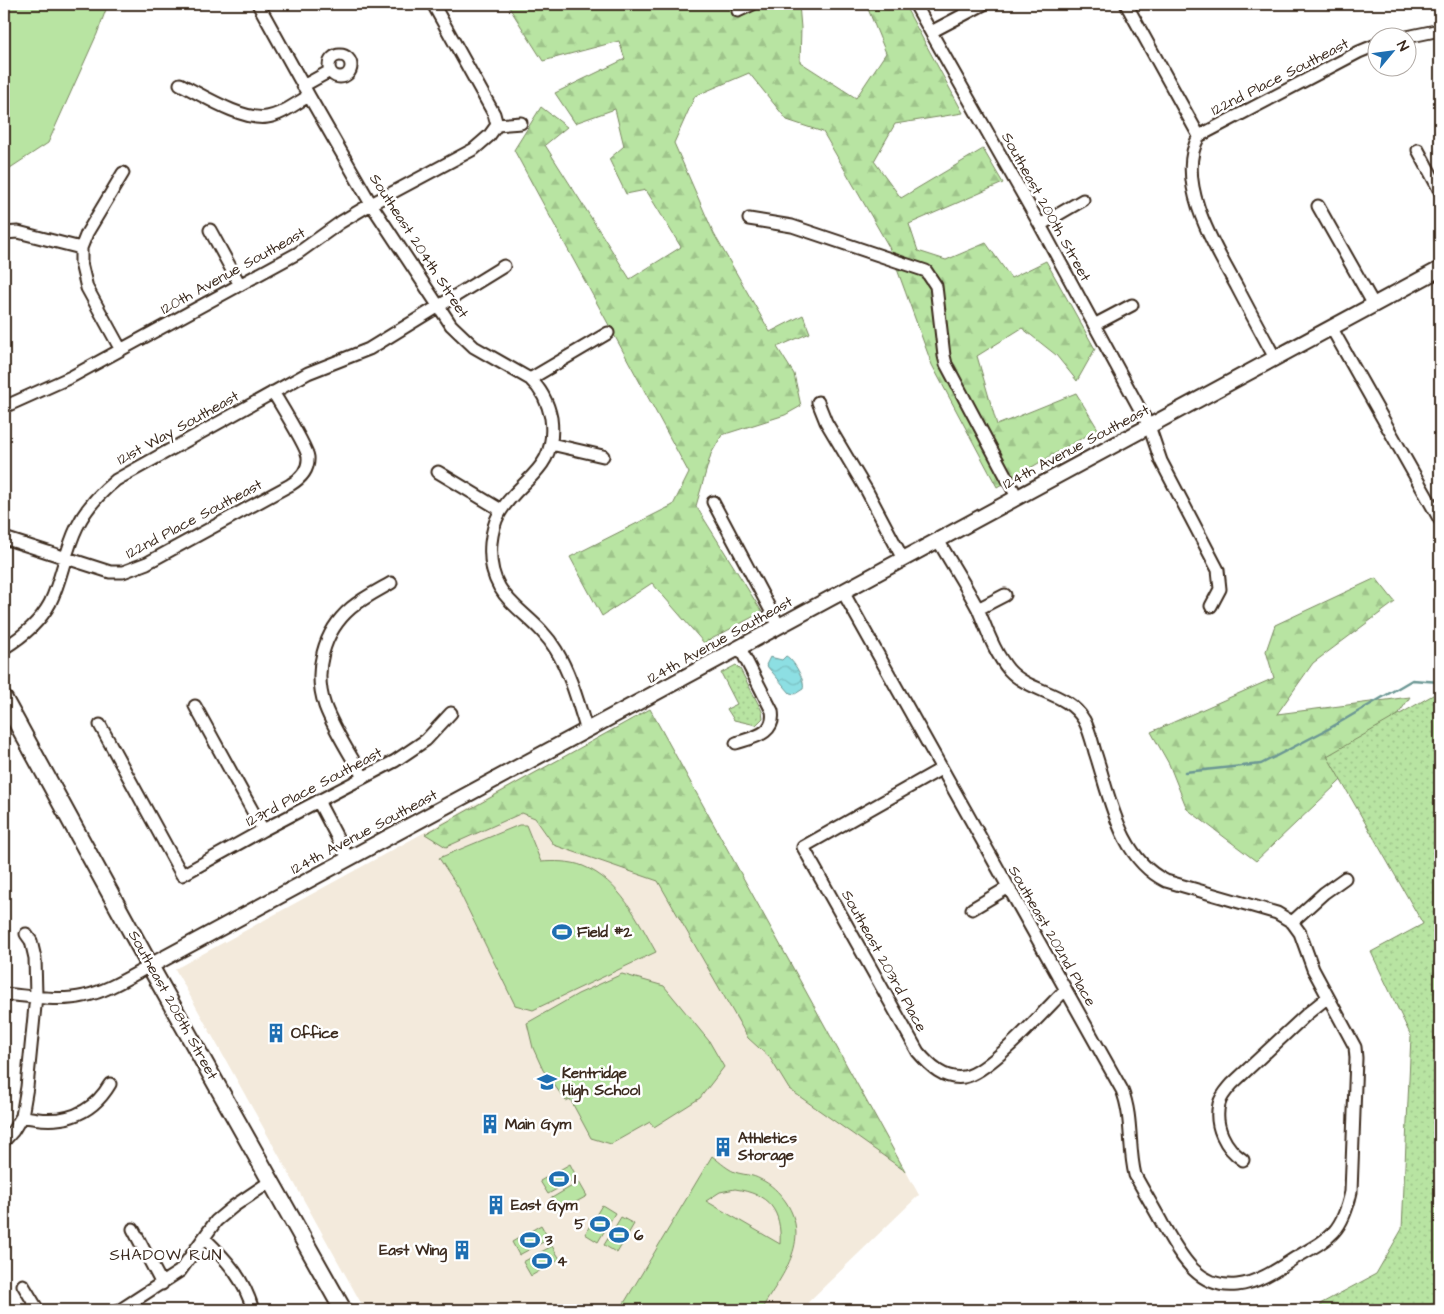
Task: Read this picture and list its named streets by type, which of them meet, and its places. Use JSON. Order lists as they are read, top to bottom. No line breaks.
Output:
{"streets":{"main road":["Southeast 208th Street"],"street":["122nd Place Southeast","Southeast 200th Street","Southeast 204th Street","120th Avenue Southeast","121st Way Southeast","124th Avenue Southeast","123rd Place Southeast","Southeast 202nd Place","Southeast 203rd Place"]},"crossings":[["122nd Place Southeast","121st Way Southeast"],["Southeast 200th Street","124th Avenue Southeast"],["Southeast 204th Street","120th Avenue Southeast"],["Southeast 204th Street","121st Way Southeast"],["Southeast 204th Street","124th Avenue Southeast"],["124th Avenue Southeast","Southeast 202nd Place"],["124th Avenue Southeast","Southeast 208th Street"],["Southeast 202nd Place","Southeast 203rd Place"]],"districts":["SHADOW RUN"],"places":{"sports":["Field #2","1","5","6","3","4"],"building":["Office","Main Gym","Athletics Storage","East Gym","East Wing"],"school or university":["Kentridge High School"]},"north":"top right"}
